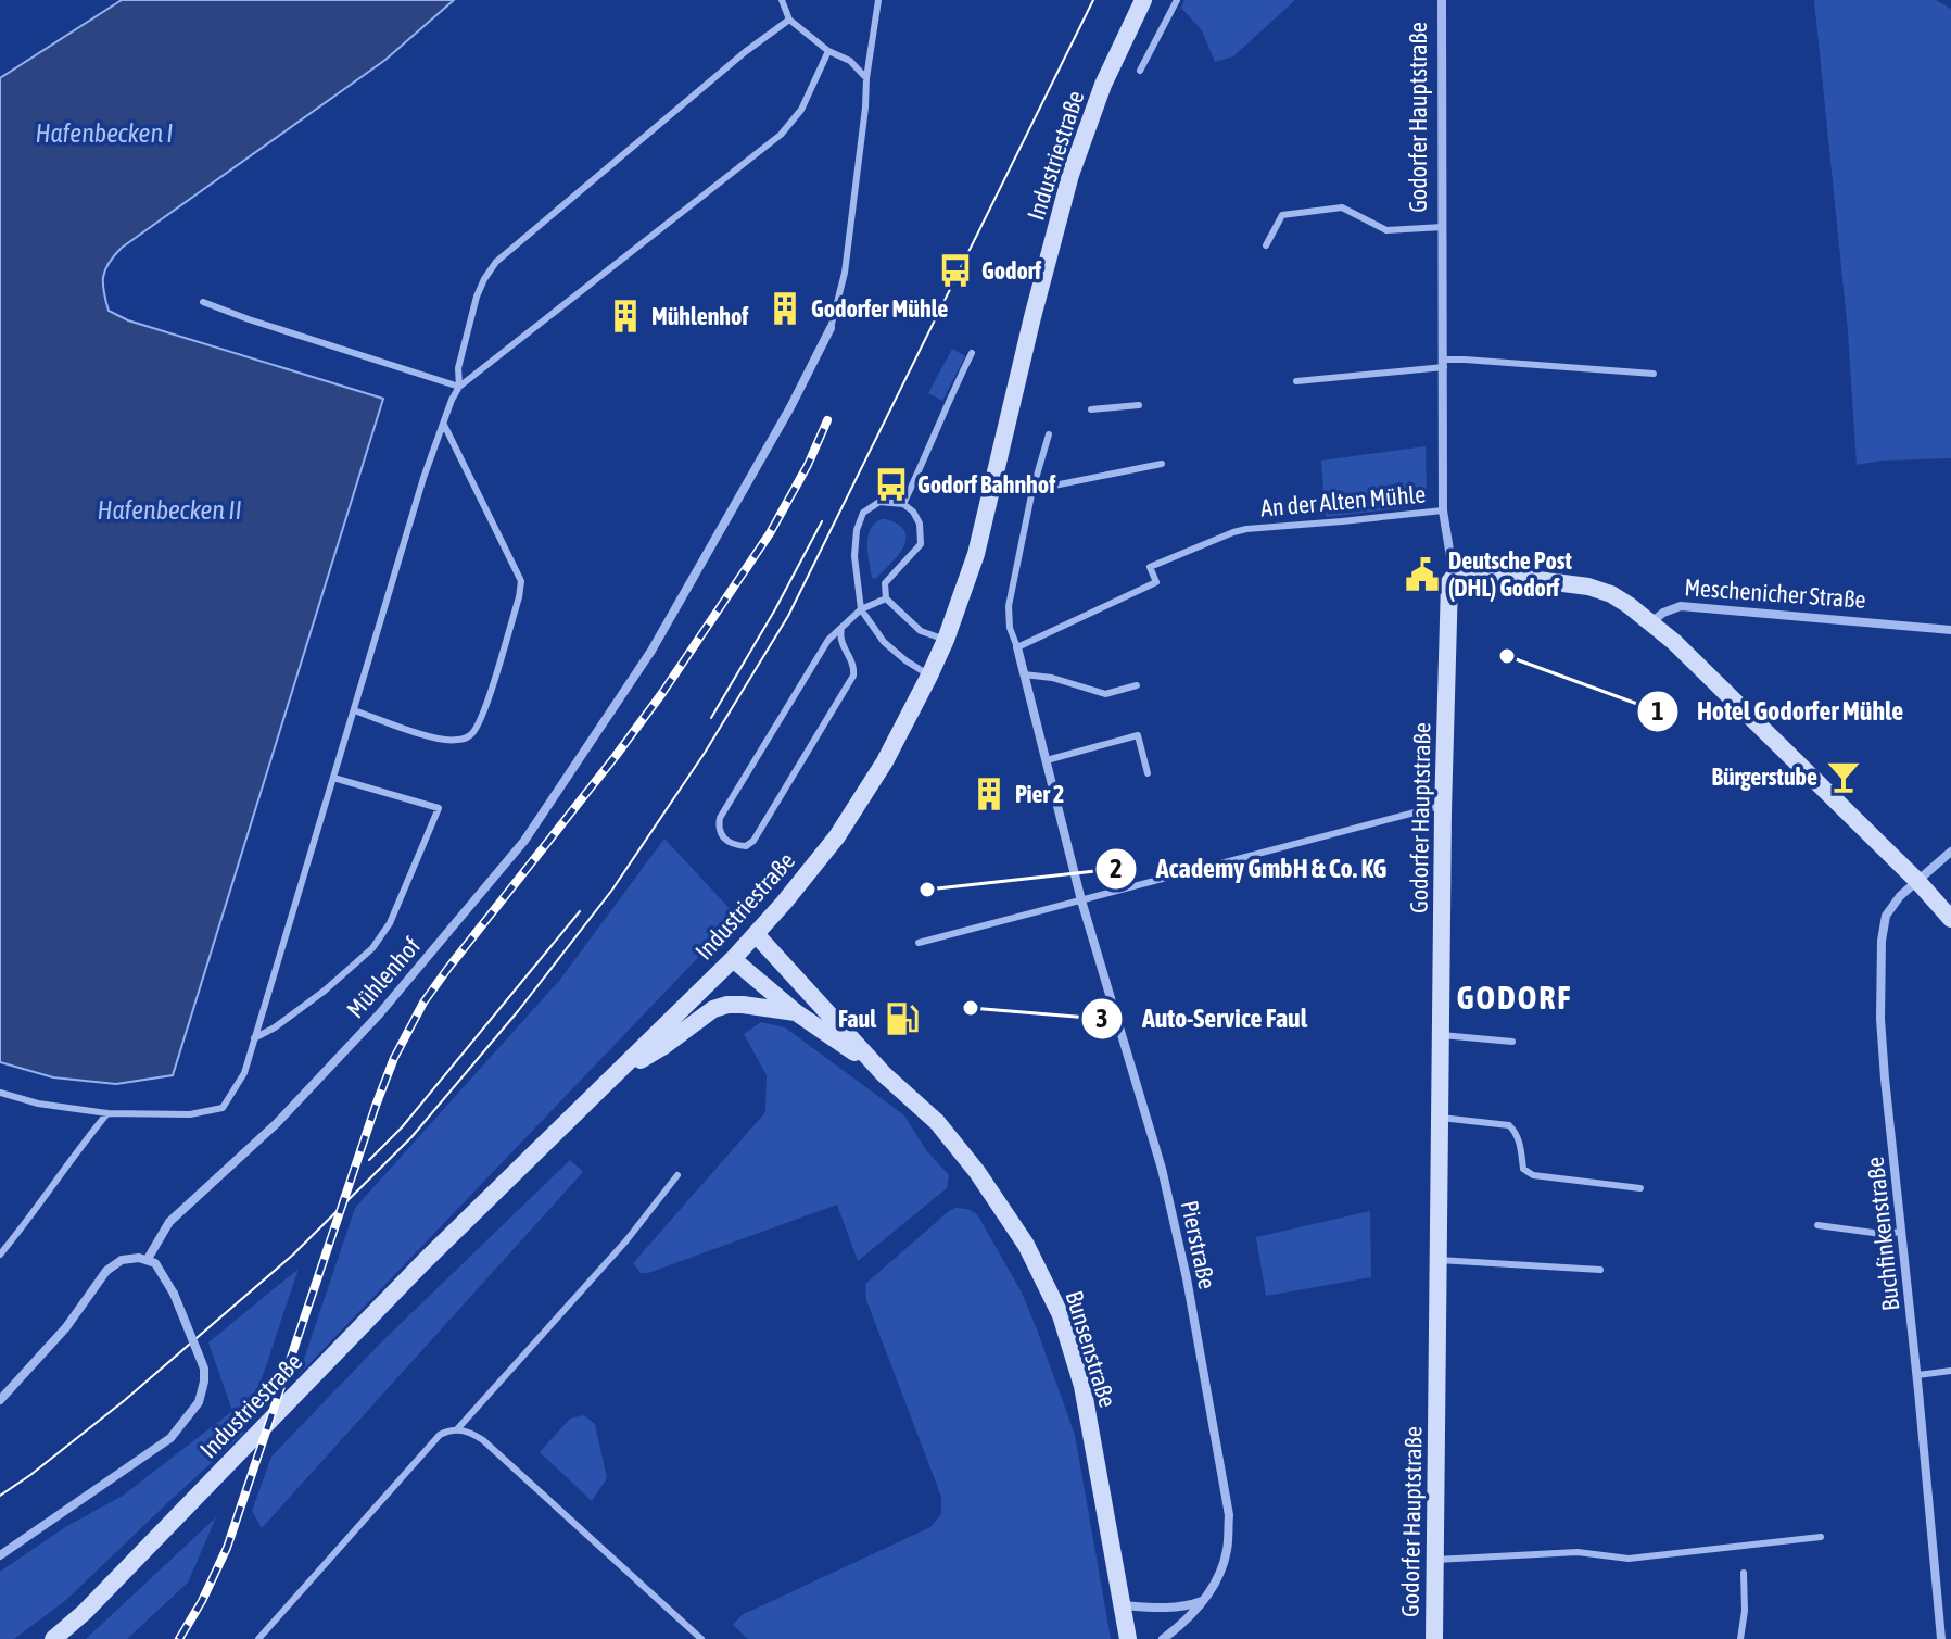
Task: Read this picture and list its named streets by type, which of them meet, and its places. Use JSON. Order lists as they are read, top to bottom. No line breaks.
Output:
{"streets":{"main road":["Godorfer Hauptstraße","Industriestraße","Bunsenstraße"],"street":["Meschenicher Straße","Mühlenhof","Buchfinkenstraße","Pierstraße"],"lane":["An der Alten Mühle"]},"crossings":[["Godorfer Hauptstraße","An der Alten Mühle"],["Industriestraße","Bunsenstraße"],["An der Alten Mühle","Pierstraße"]],"districts":["GODORF"],"water":["Hafenbecken I","Hafenbecken II"],"places":{"bus stop":["Godorf","Godorf Bahnhof"],"building":["Godorfer Mühle","Mühlenhof","Pier 2"],"public building":["Deutsche Post (DHL) Godorf"],"other":["Hotel Godorfer Mühle","Academy GmbH & Co. KG","Auto-Service Faul"],"bar":["Bürgerstube"],"fuel station":["Faul"]}}
